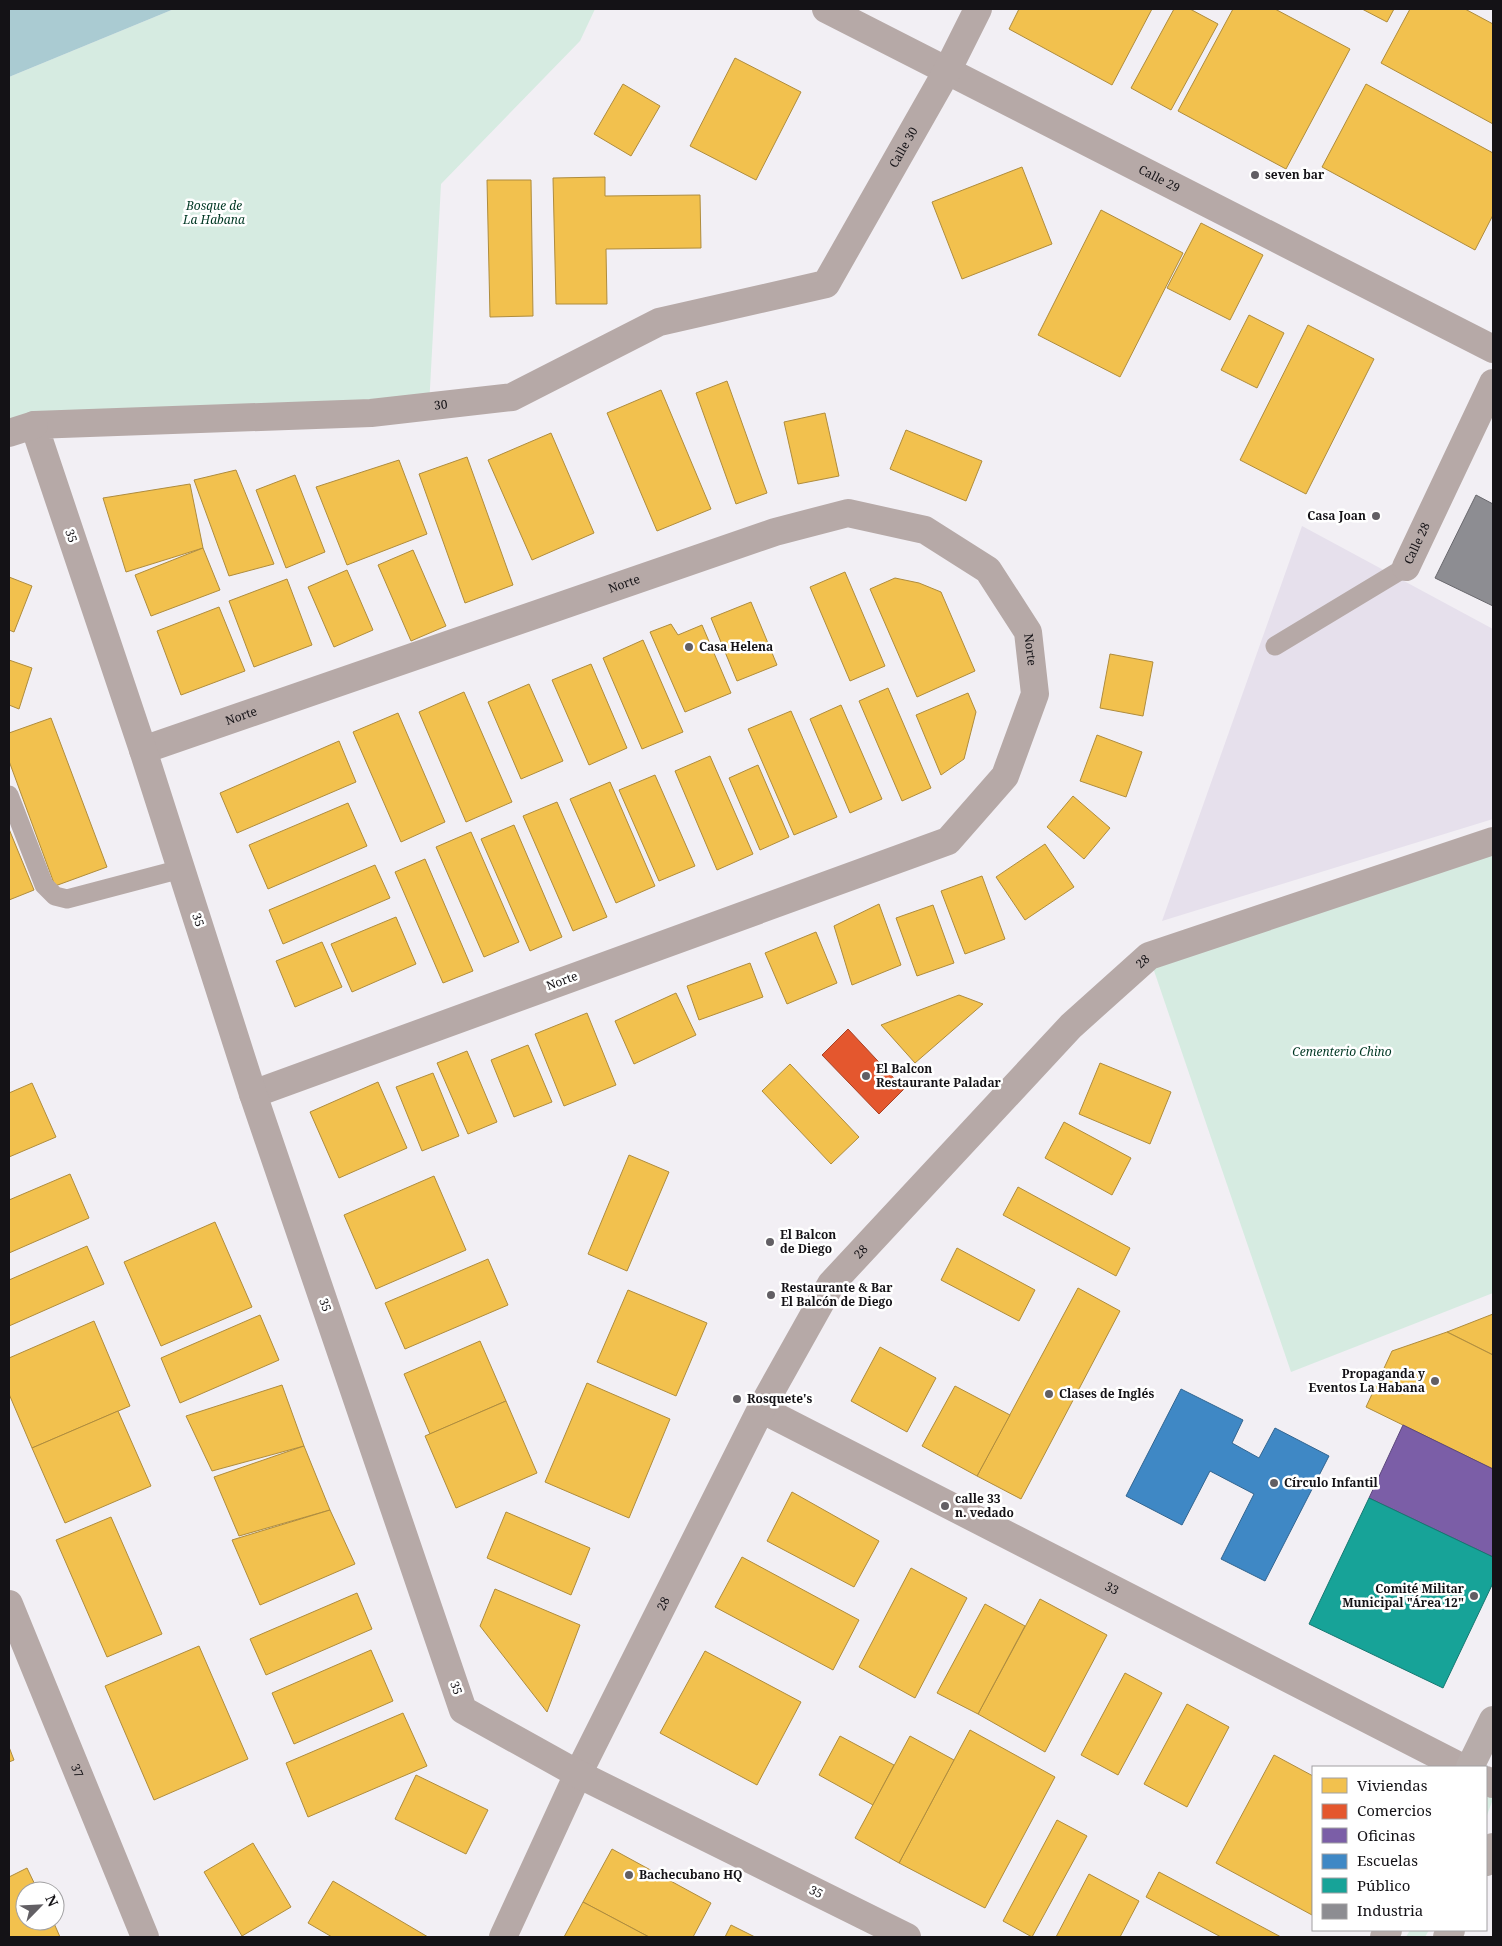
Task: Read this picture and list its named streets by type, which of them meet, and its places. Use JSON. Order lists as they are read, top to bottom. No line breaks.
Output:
{"streets":{"street":["Calle 30","Calle 29","30","35","Calle 28","Norte","28","33","37"]},"crossings":[["Calle 30","Calle 29"],["Calle 30","30"],["30","35"],["35","Norte"],["35","28"],["28","33"]],"parks":["Bosque de La Habana","Cementerio Chino"],"places":["seven bar","Casa Joan","Casa Helena","El Balcon Restaurante Paladar","El Balcon de Diego","Restaurante & Bar El Balcón de Diego","Propaganda y Eventos La Habana","Clases de Inglés","Rosquete's","Círculo Infantil","calle 33 n. vedado","Comité Militar Municipal \"Área 12\"","Bachecubano HQ"],"legend":["Viviendas","Comercios","Oficinas","Escuelas","Público","Industria"],"north":"top right"}
